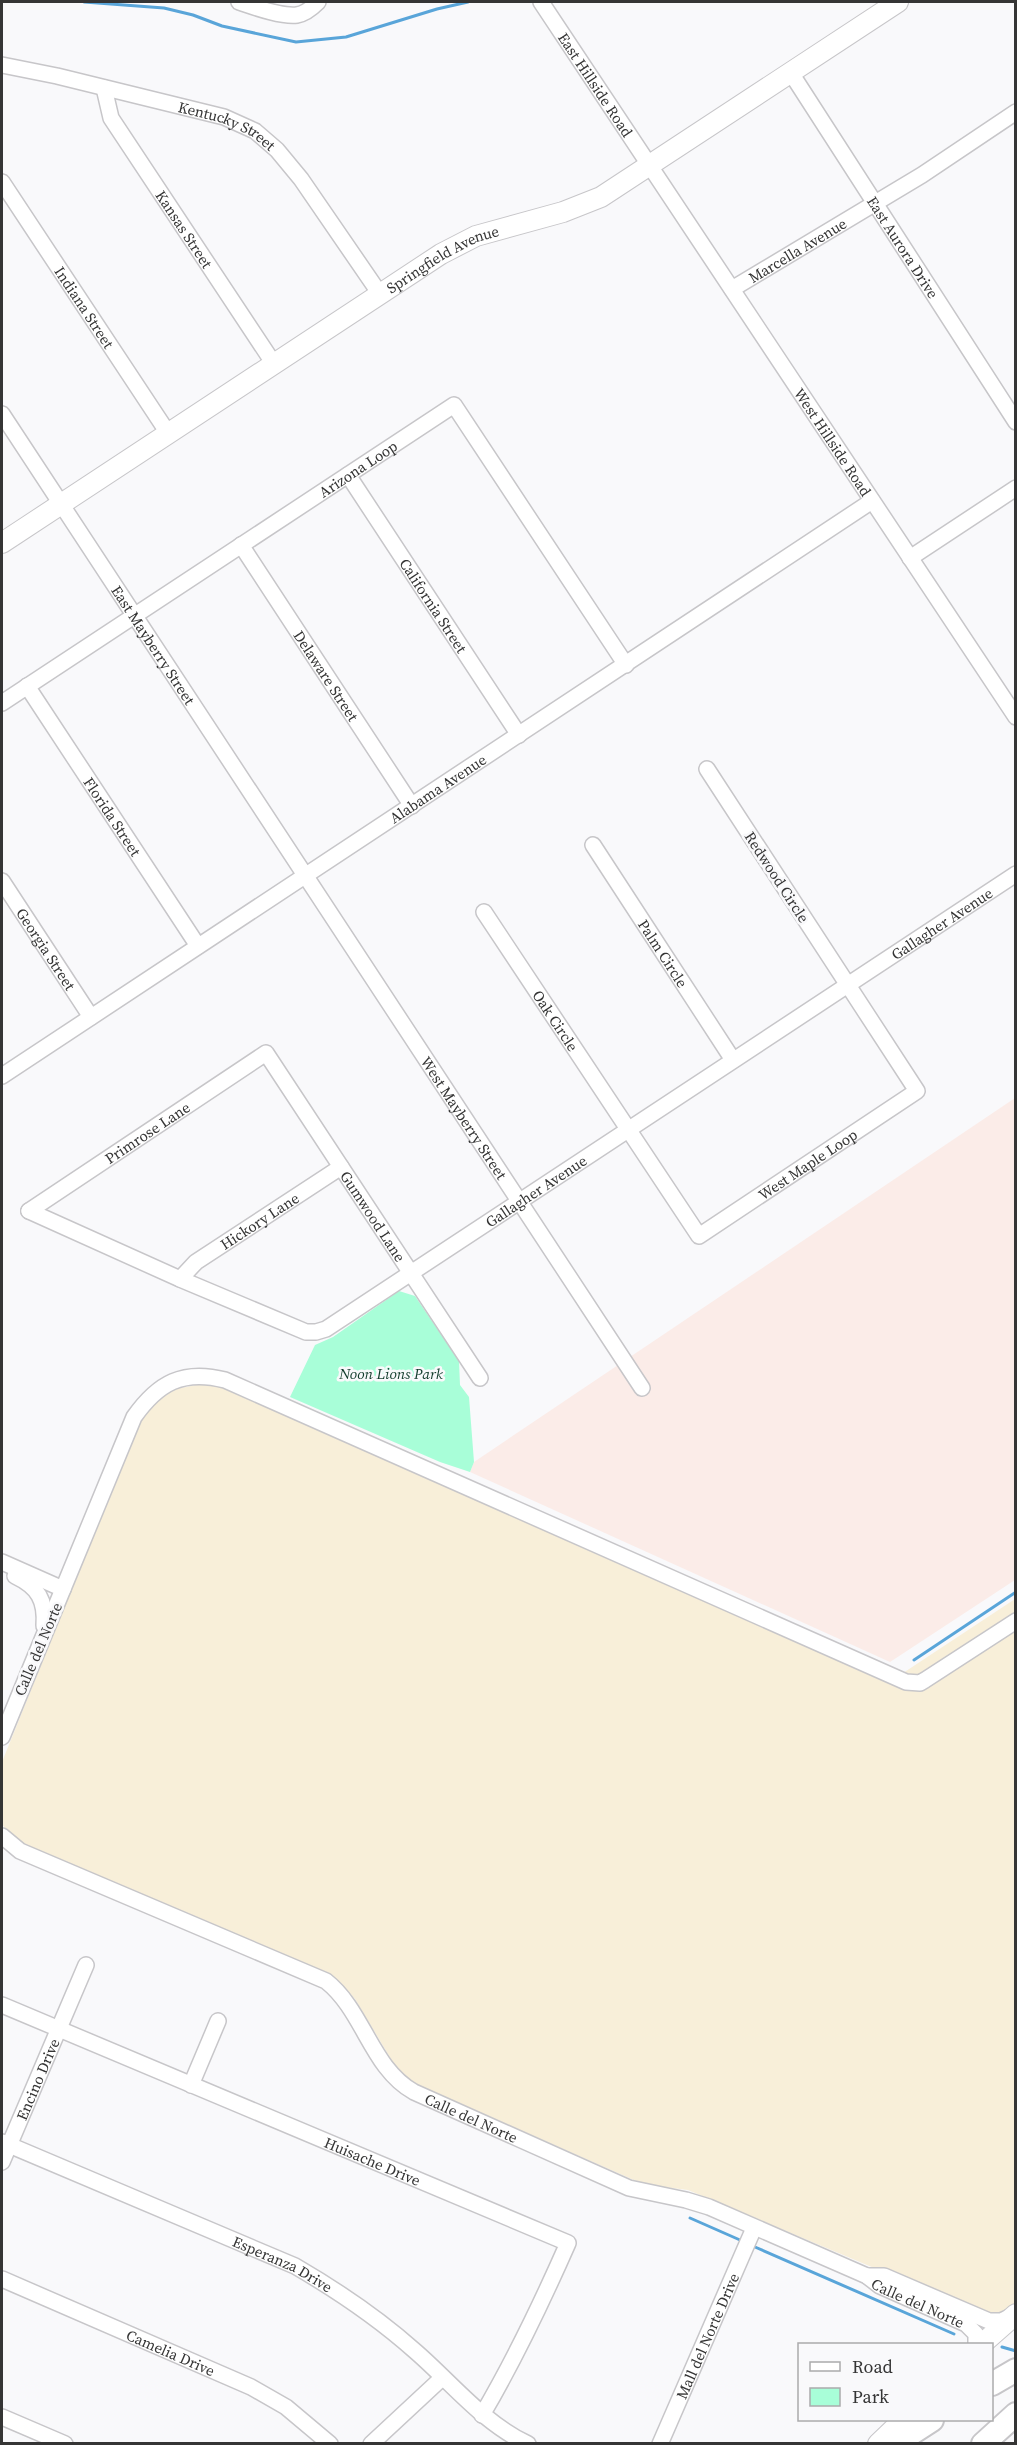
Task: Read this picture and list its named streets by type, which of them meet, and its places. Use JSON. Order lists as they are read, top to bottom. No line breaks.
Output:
{"streets":{"main road":["Springfield Avenue"],"street":["East Hillside Road","Kentucky Street","Kansas Street","East Aurora Drive","Marcella Avenue","Indiana Street","West Hillside Road","Arizona Loop","California Street","East Mayberry Street","Delaware Street","Alabama Avenue","Florida Street","Redwood Circle","Gallagher Avenue","Georgia Street","Palm Circle","Oak Circle","West Mayberry Street","Primrose Lane","West Maple Loop","Gumwood Lane","Hickory Lane","Calle del Norte","Encino Drive","Huisache Drive","Esperanza Drive","Mall del Norte Drive","Camelia Drive"]},"crossings":[["East Hillside Road","Springfield Avenue"],["East Hillside Road","West Hillside Road"],["Kentucky Street","Kansas Street"],["Kentucky Street","Springfield Avenue"],["Kansas Street","Springfield Avenue"],["East Aurora Drive","Marcella Avenue"],["East Aurora Drive","Springfield Avenue"],["Marcella Avenue","West Hillside Road"],["Springfield Avenue","Indiana Street"],["Springfield Avenue","West Hillside Road"],["Springfield Avenue","East Mayberry Street"],["West Hillside Road","Alabama Avenue"],["Arizona Loop","California Street"],["Arizona Loop","East Mayberry Street"],["Arizona Loop","Delaware Street"],["Arizona Loop","Alabama Avenue"],["Arizona Loop","Florida Street"],["California Street","Alabama Avenue"],["East Mayberry Street","Alabama Avenue"],["East Mayberry Street","West Mayberry Street"],["Delaware Street","Alabama Avenue"],["Alabama Avenue","Florida Street"],["Alabama Avenue","Georgia Street"],["Alabama Avenue","West Mayberry Street"],["Redwood Circle","Gallagher Avenue"],["Redwood Circle","West Maple Loop"],["Gallagher Avenue","Palm Circle"],["Gallagher Avenue","Oak Circle"],["Gallagher Avenue","West Mayberry Street"],["Gallagher Avenue","Primrose Lane"],["Gallagher Avenue","West Maple Loop"],["Gallagher Avenue","Gumwood Lane"],["Gallagher Avenue","Hickory Lane"],["Oak Circle","West Maple Loop"],["Primrose Lane","Gumwood Lane"],["Gumwood Lane","Hickory Lane"],["Calle del Norte","Mall del Norte Drive"],["Encino Drive","Huisache Drive"],["Encino Drive","Esperanza Drive"],["Huisache Drive","Esperanza Drive"]],"parks":["Noon Lions Park"],"legend":["Road","Park"]}
